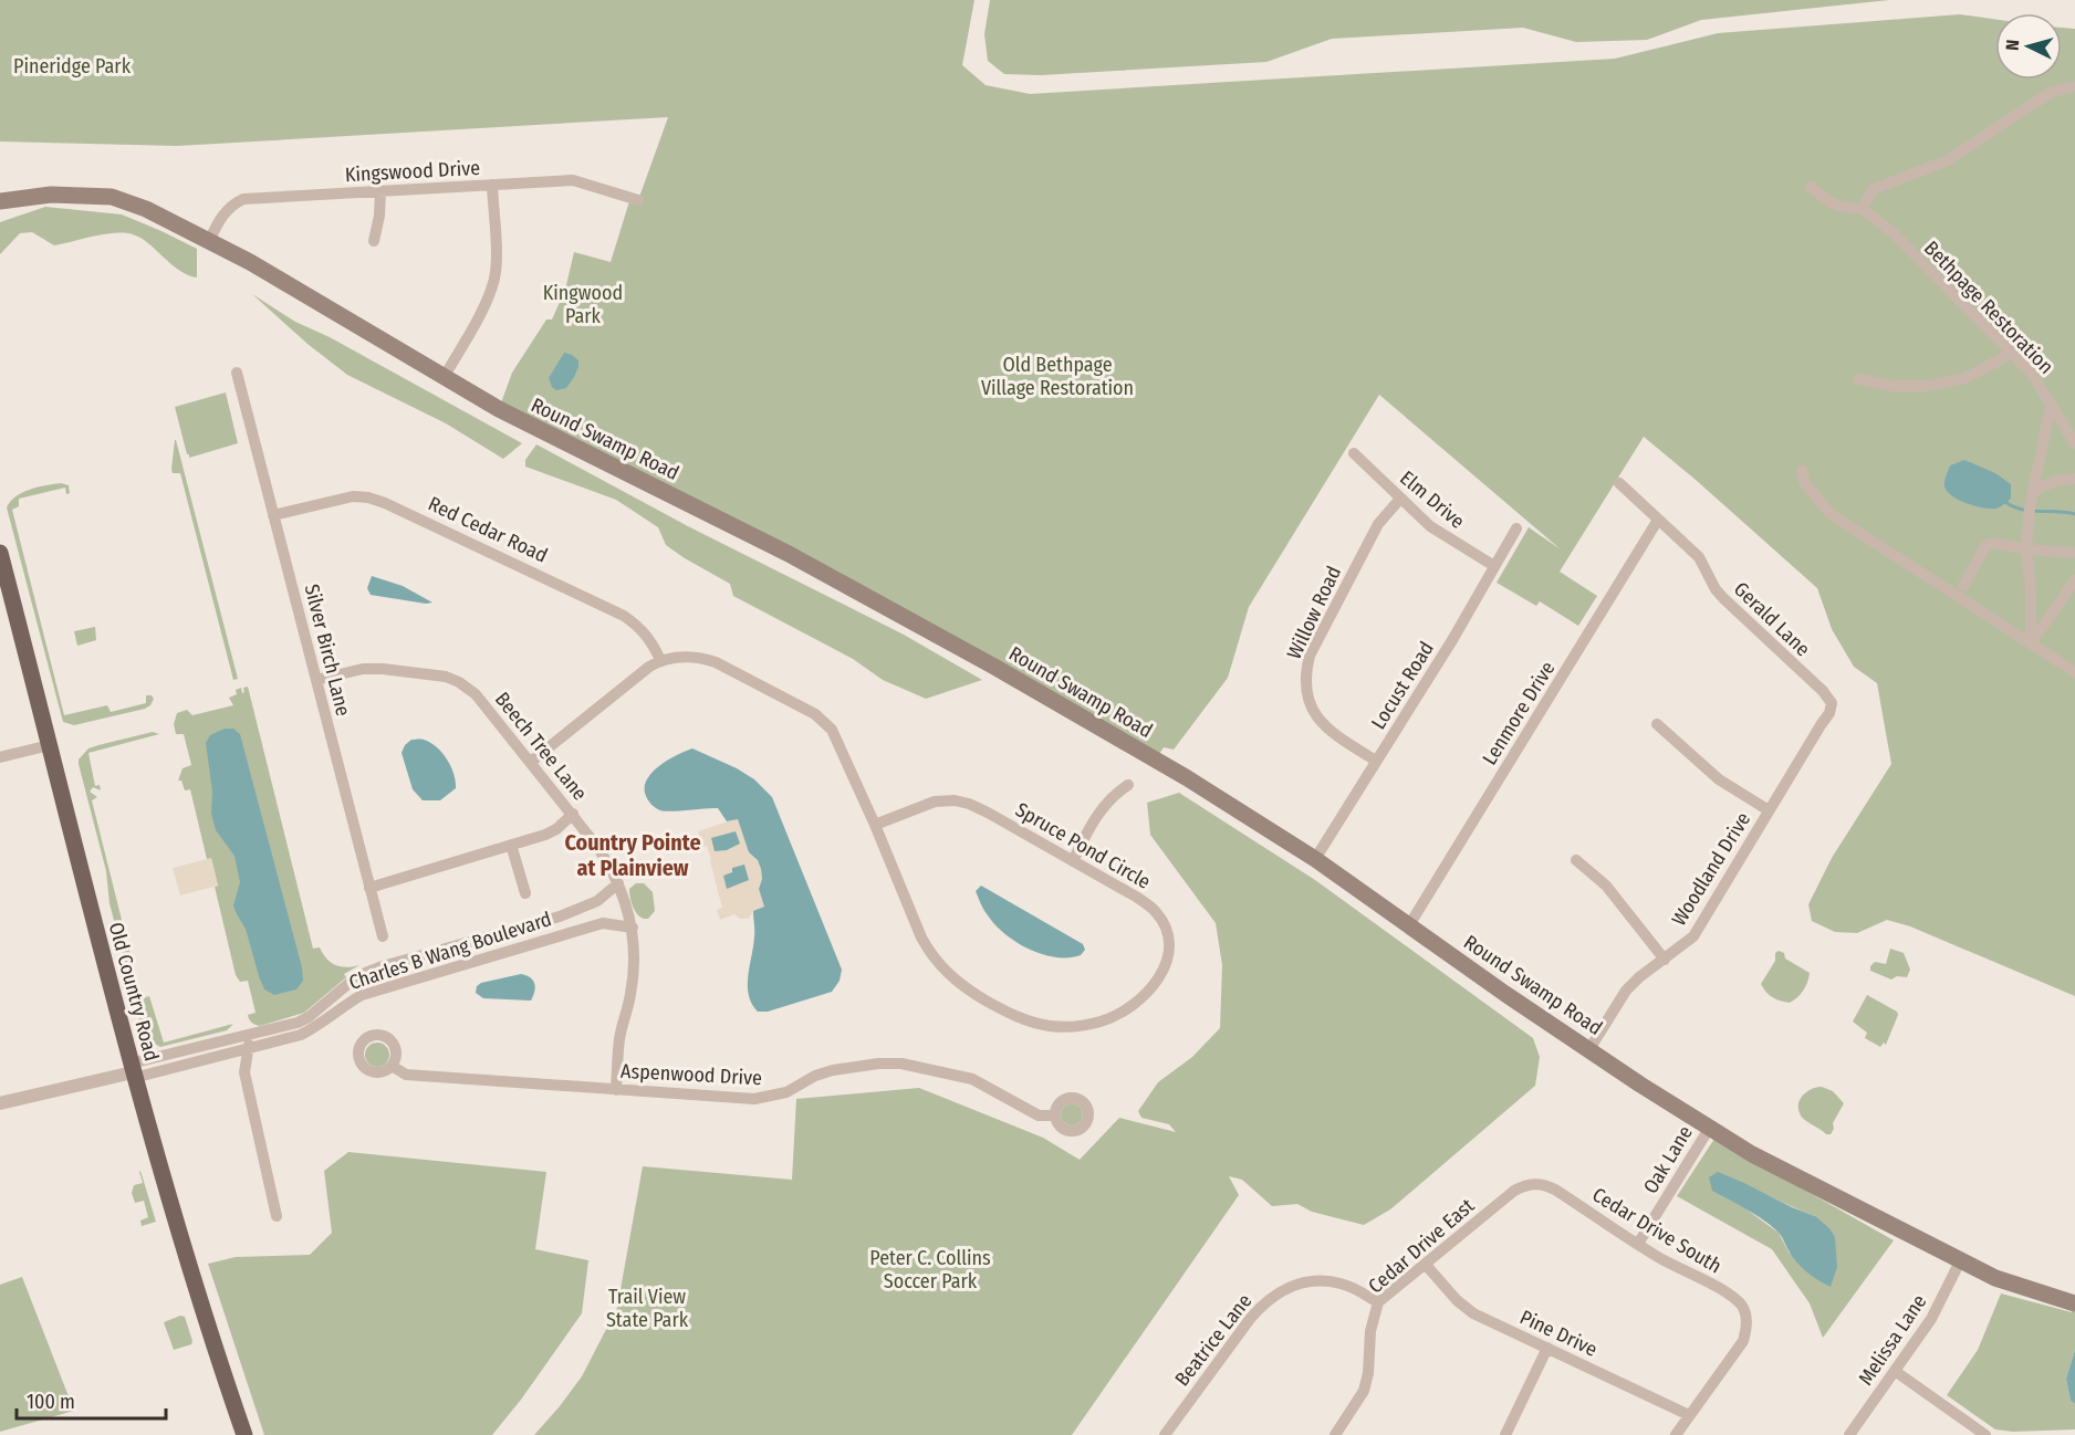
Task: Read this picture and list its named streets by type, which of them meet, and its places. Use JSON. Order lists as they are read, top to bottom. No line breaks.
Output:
{"streets":{"main road":["Round Swamp Road","Old Country Road"],"street":["Kingswood Drive","Bethpage Restoration","Elm Drive","Red Cedar Road","Willow Road","Gerald Lane","Silver Birch Lane","Locust Road","Lenmore Drive","Beech Tree Lane","Spruce Pond Circle","Woodland Drive","Charles B Wang Boulevard","Aspenwood Drive","Oak Lane","Cedar Drive South","Cedar Drive East","Pine Drive","Beatrice Lane","Melissa Lane"]},"crossings":[["Kingswood Drive","Round Swamp Road"],["Round Swamp Road","Locust Road"],["Round Swamp Road","Lenmore Drive"],["Round Swamp Road","Woodland Drive"],["Round Swamp Road","Oak Lane"],["Round Swamp Road","Melissa Lane"],["Elm Drive","Willow Road"],["Elm Drive","Locust Road"],["Red Cedar Road","Silver Birch Lane"],["Red Cedar Road","Spruce Pond Circle"],["Willow Road","Locust Road"],["Gerald Lane","Lenmore Drive"],["Gerald Lane","Woodland Drive"],["Silver Birch Lane","Beech Tree Lane"],["Beech Tree Lane","Charles B Wang Boulevard"],["Beech Tree Lane","Aspenwood Drive"],["Charles B Wang Boulevard","Old Country Road"],["Oak Lane","Cedar Drive South"],["Cedar Drive South","Cedar Drive East"],["Cedar Drive South","Pine Drive"],["Cedar Drive East","Pine Drive"],["Cedar Drive East","Beatrice Lane"]],"districts":["Country Pointe at Plainview"],"parks":["Pineridge Park","Kingwood Park","Old Bethpage Village Restoration","Peter C. Collins Soccer Park","Trail View State Park"],"scale_bar":"100 m","north":"left"}
